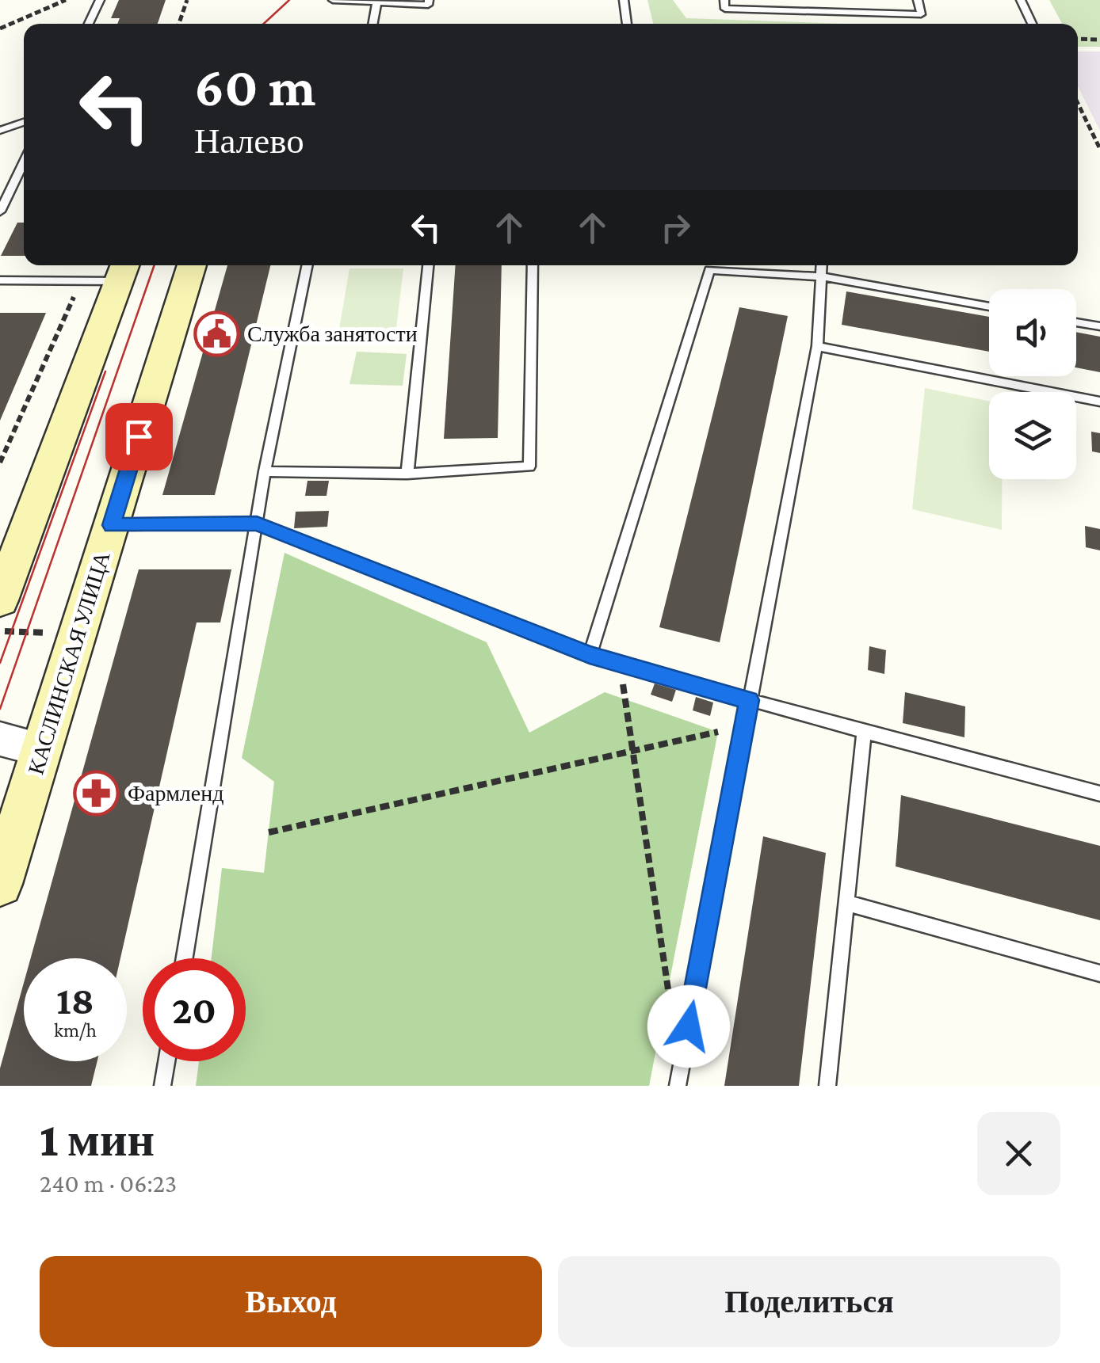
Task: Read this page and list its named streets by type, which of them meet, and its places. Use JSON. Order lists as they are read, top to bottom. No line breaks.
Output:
{"streets":{"main road":["КАСЛИНСКАЯ УЛИЦА"]},"places":{"public building":["Служба занятости"],"pharmacy":["Фармленд"]},"page":{"turn":["60 m","Налево"],"speed":"18 km/h","limit":"20","heading":["1 мин","240 m · 06:23"],"buttons":["Выход","Поделиться"]}}
